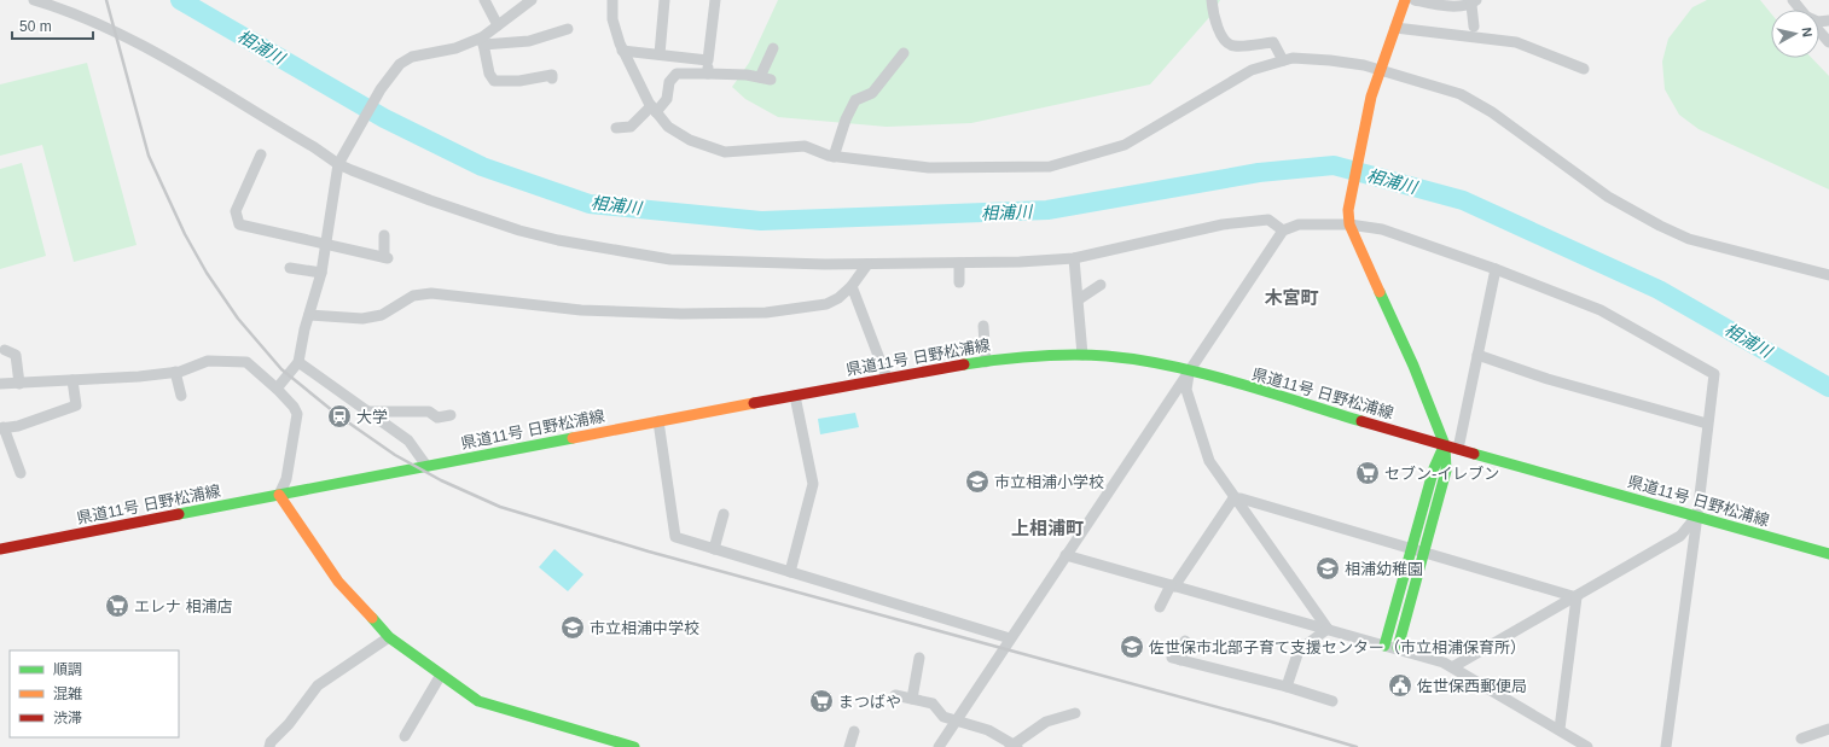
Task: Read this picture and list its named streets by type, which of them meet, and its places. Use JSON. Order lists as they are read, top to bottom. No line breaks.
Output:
{"streets":{"main road":["県道11号 日野松浦線"]},"districts":["木宮町","上相浦町"],"water":["相浦川"],"places":{"station":["大学"],"supermarket":["セブン-イレブン","エレナ 相浦店","まつばや"],"school or university":["市立相浦小学校","相浦幼稚園","市立相浦中学校","佐世保市北部子育て支援センター（市立相浦保育所）"],"public building":["佐世保西郵便局"]},"legend":["順調","混雑","渋滞"],"scale_bar":"50 m","north":"right"}
